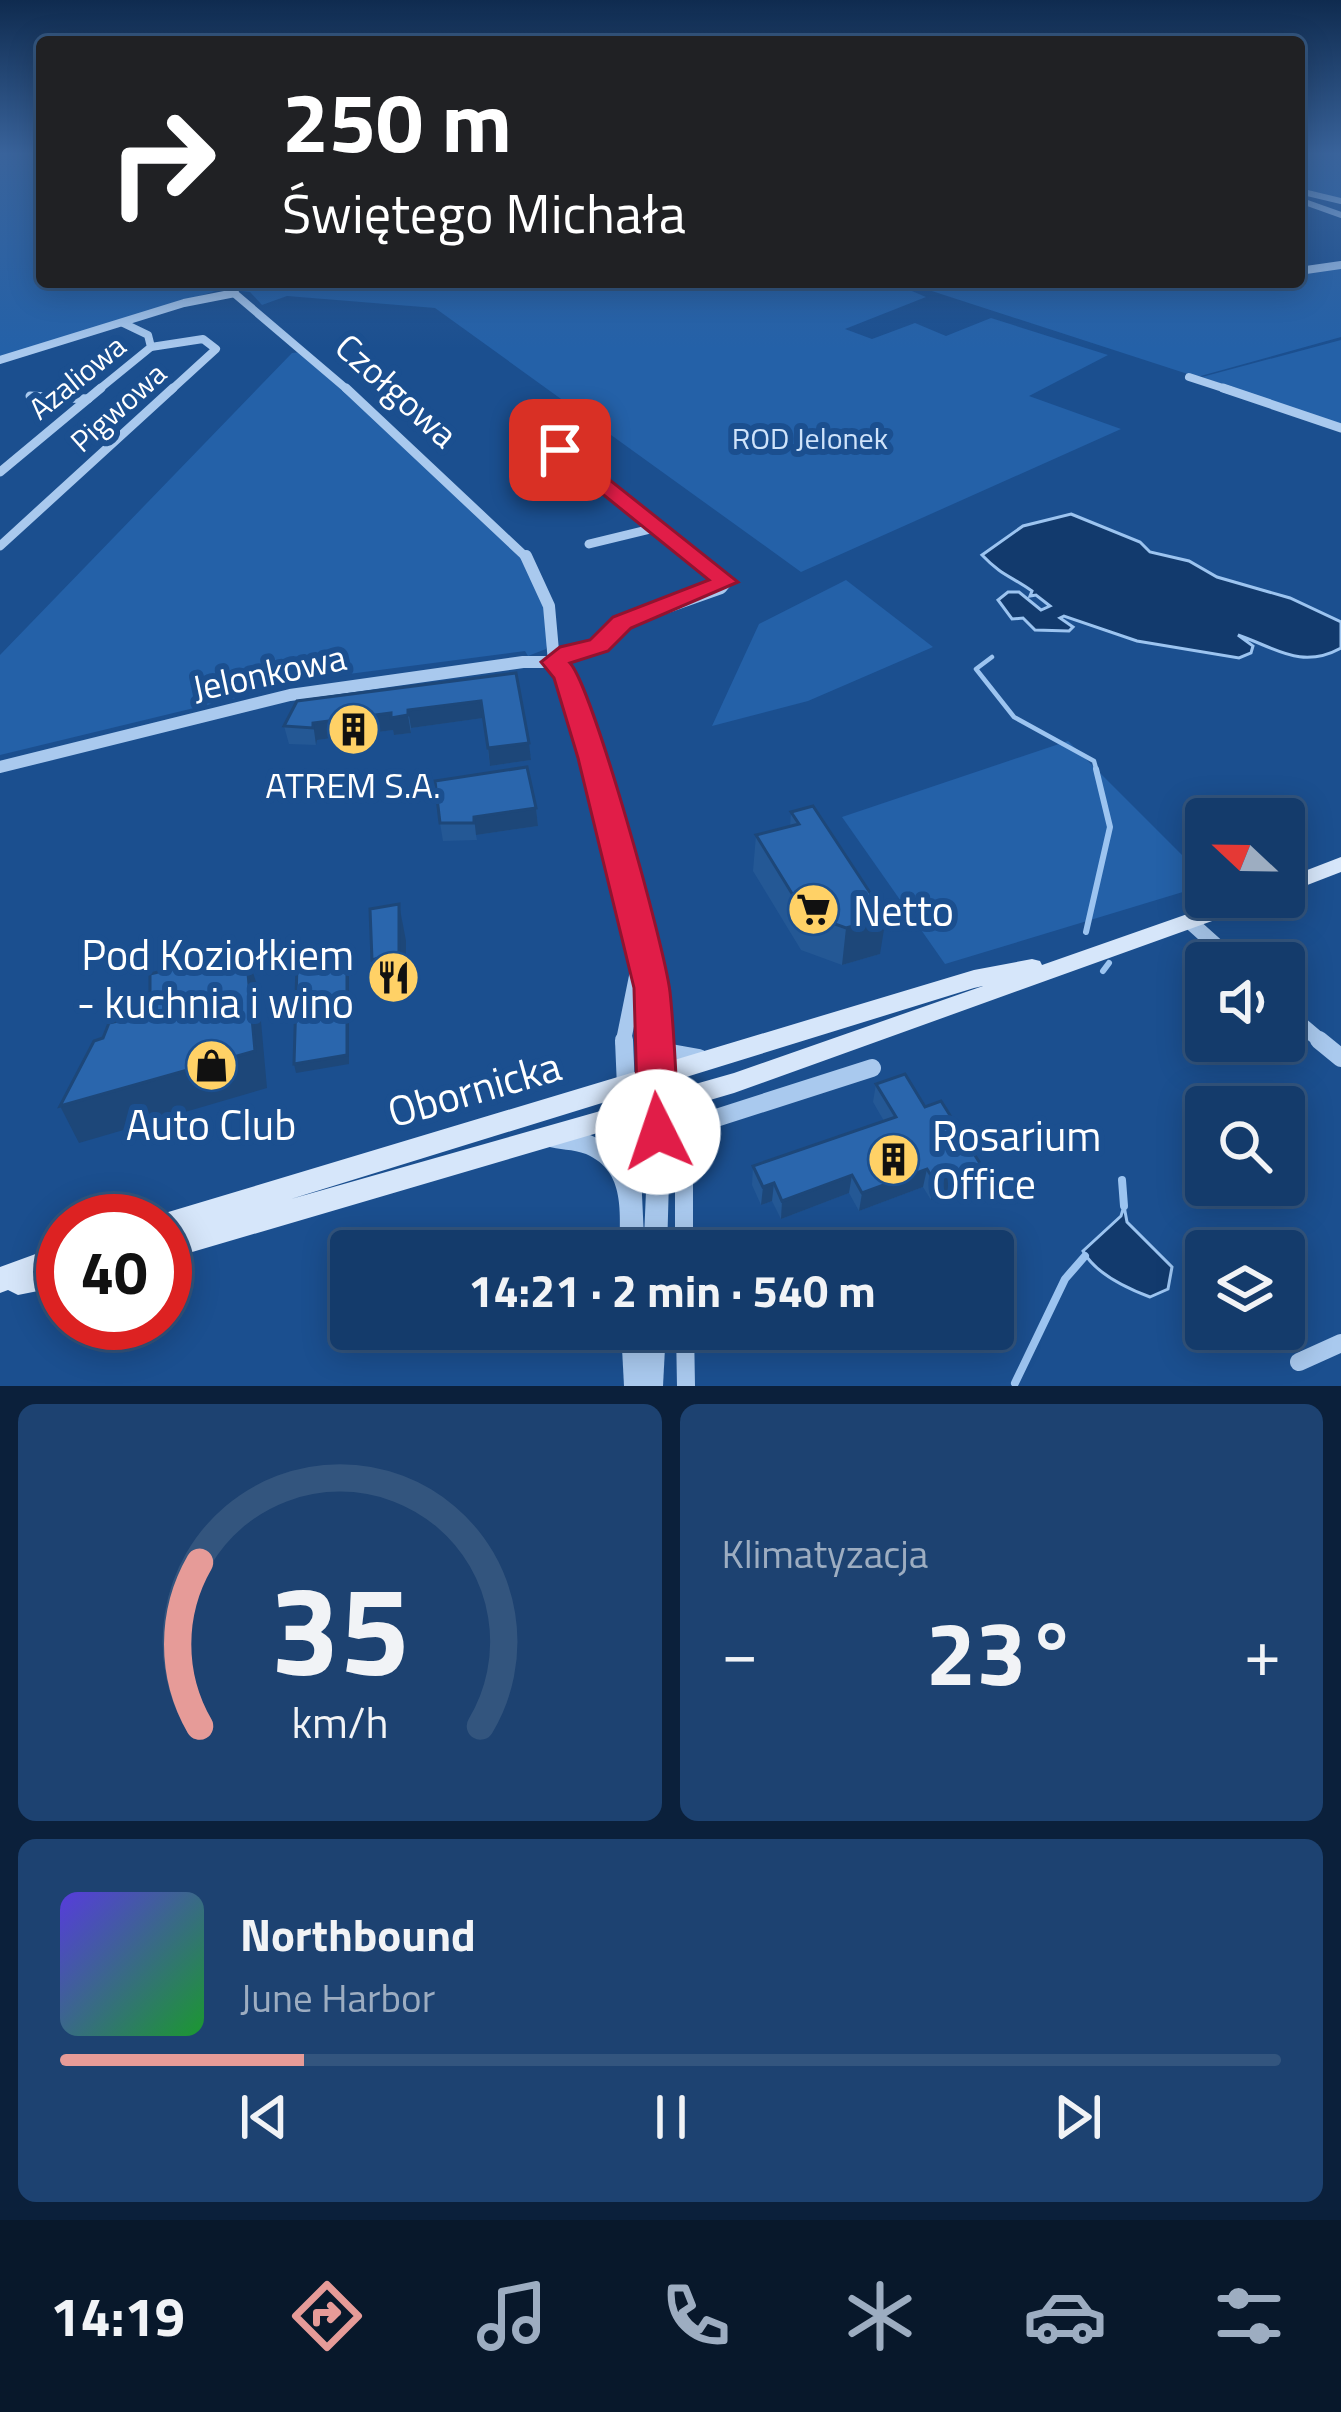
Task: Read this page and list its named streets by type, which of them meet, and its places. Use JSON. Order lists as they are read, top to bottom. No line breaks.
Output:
{"streets":{"main road":["Obornicka"],"street":["Azaliowa","Czołgowa","Pigwowa","Jelonkowa"]},"crossings":[["Azaliowa","Czołgowa"],["Azaliowa","Pigwowa"],["Czołgowa","Jelonkowa"],["Czołgowa","Obornicka"]],"parks":["ROD Jelonek"],"places":{"building":["ATREM S.A.","Rosarium Office"],"supermarket":["Netto"],"restaurant":["Pod Koziołkiem - kuchnia i wino"],"shop":["Auto Club"]},"north":"left","page":{"turn":["250 m","Świętego Michała"],"limit":"40","trip":"14:21 · 2 min · 540 m","tile":"Klimatyzacja","heat":["−","23°","+"],"song":["Northbound","June Harbor"],"tabs":"14:19","gauge":["35","km/h"]}}
